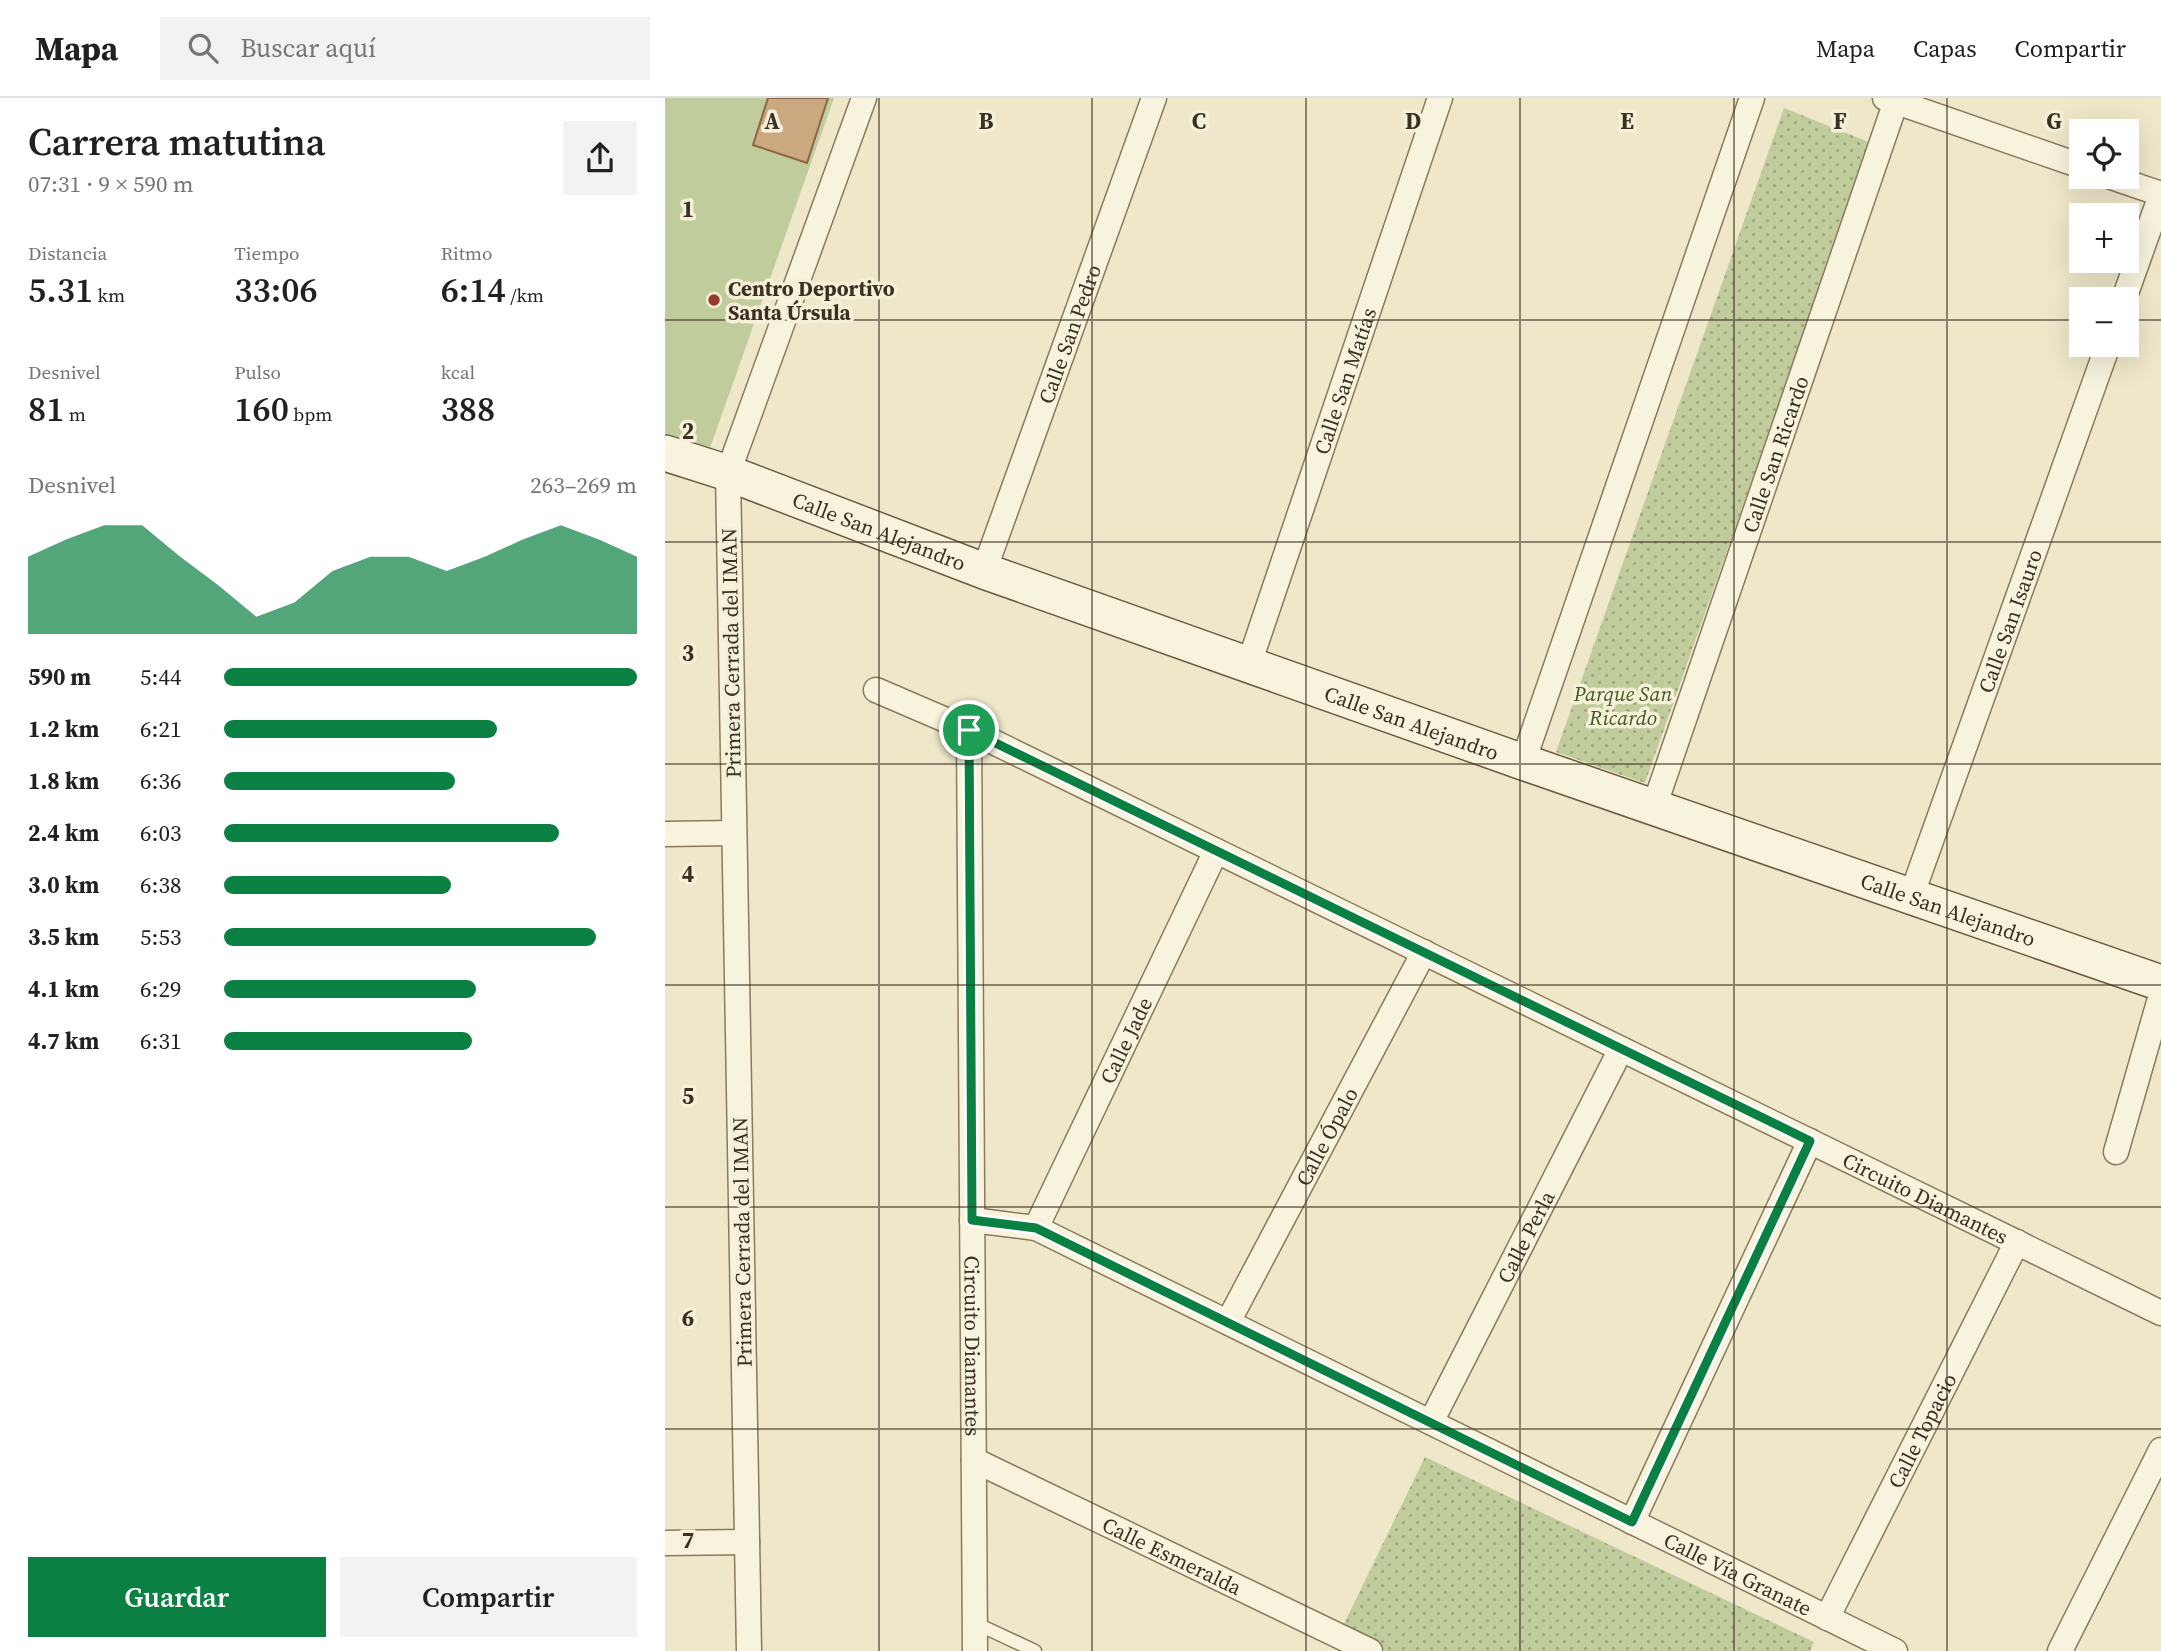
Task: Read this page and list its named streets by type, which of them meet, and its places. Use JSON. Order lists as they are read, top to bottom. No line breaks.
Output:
{"streets":{"street":["Calle San Pedro","Calle San Matías","Calle San Ricardo","Calle San Alejandro","Calle San Isauro","Primera Cerrada del IMAN","Calle Jade","Calle Ópalo","Circuito Diamantes","Calle Perla","Calle Topacio","Calle Esmeralda","Calle Vía Granate"]},"crossings":[["Calle San Pedro","Calle San Alejandro"],["Calle San Matías","Calle San Alejandro"],["Calle San Ricardo","Calle San Alejandro"],["Calle San Alejandro","Calle San Isauro"],["Calle San Alejandro","Primera Cerrada del IMAN"],["Calle Jade","Circuito Diamantes"],["Calle Jade","Calle Vía Granate"],["Calle Ópalo","Circuito Diamantes"],["Calle Ópalo","Calle Vía Granate"],["Circuito Diamantes","Calle Perla"],["Circuito Diamantes","Calle Topacio"],["Circuito Diamantes","Calle Esmeralda"],["Circuito Diamantes","Calle Vía Granate"],["Calle Perla","Calle Vía Granate"],["Calle Topacio","Calle Vía Granate"]],"parks":["Parque San Ricardo"],"places":["Centro Deportivo Santa Úrsula"],"page":{"header":"Mapa","search":"Buscar aquí","nav":["Mapa","Capas","Compartir"],"heading":["Carrera matutina","07:31 · 9 × 590 m"],"map_buttons":["+","−"],"stats":[["Distancia","5.31 km"],["Tiempo","33:06"],["Ritmo","6:14 /km"],["Desnivel","81 m"],["Pulso","160 bpm"],["kcal","388"]],"chart":["Desnivel","263–269 m"],"list":[{"name":"590 m","note":"5:44"},{"name":"1.2 km","note":"6:21"},{"name":"1.8 km","note":"6:36"},{"name":"2.4 km","note":"6:03"},{"name":"3.0 km","note":"6:38"},{"name":"3.5 km","note":"5:53"},{"name":"4.1 km","note":"6:29"},{"name":"4.7 km","note":"6:31"}],"buttons":["Guardar","Compartir"]},"grid":{"columns":["A","B","C","D","E","F","G"],"rows":["1","2","3","4","5","6","7"]}}
